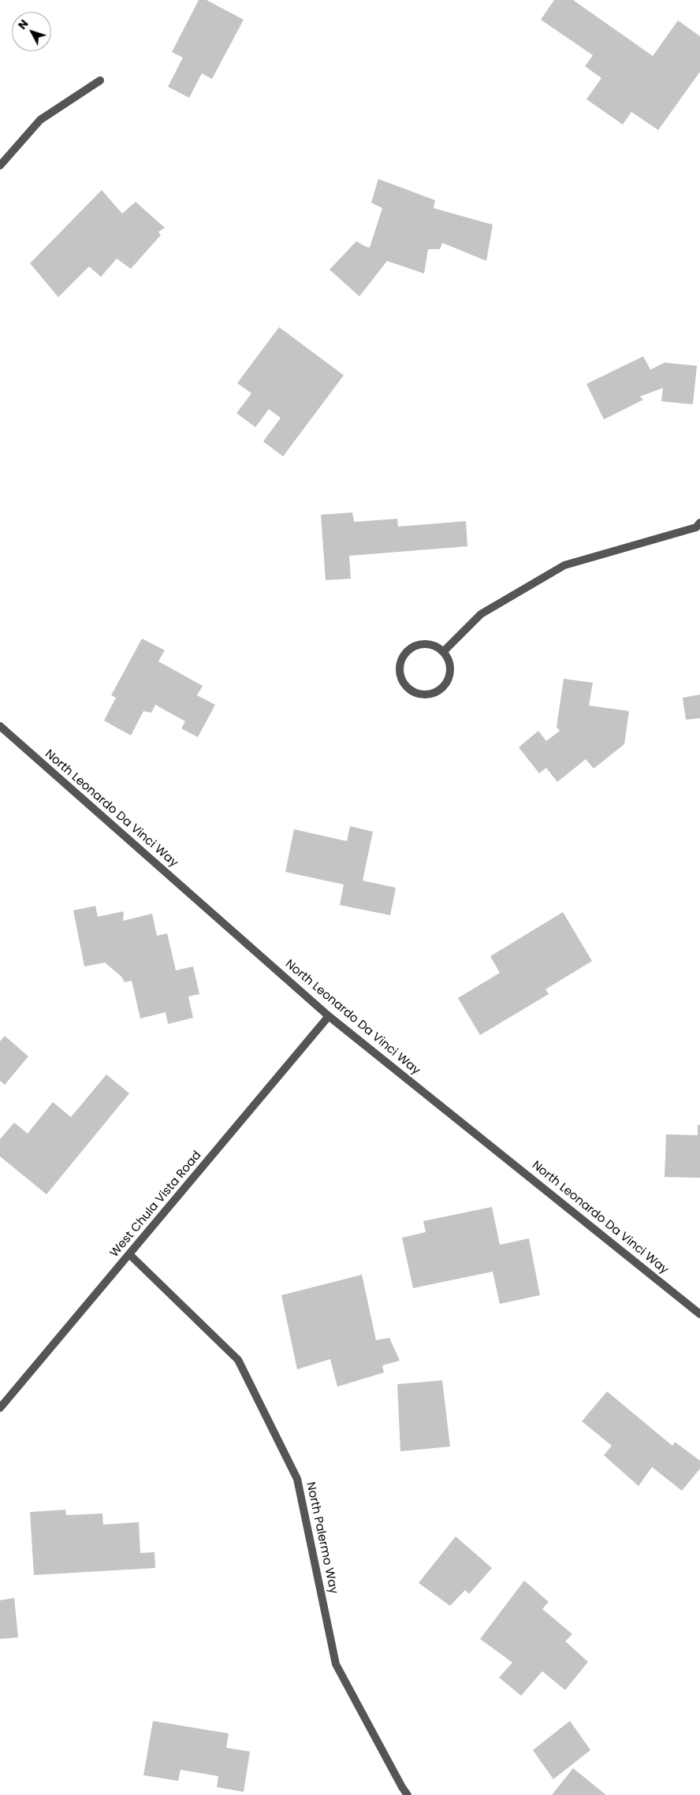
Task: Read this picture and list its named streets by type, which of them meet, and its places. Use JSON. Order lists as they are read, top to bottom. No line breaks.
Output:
{"streets":{"street":["North Leonardo Da Vinci Way","West Chula Vista Road","North Palermo Way"]},"crossings":[["North Leonardo Da Vinci Way","West Chula Vista Road"],["West Chula Vista Road","North Palermo Way"]],"north":"top left"}
